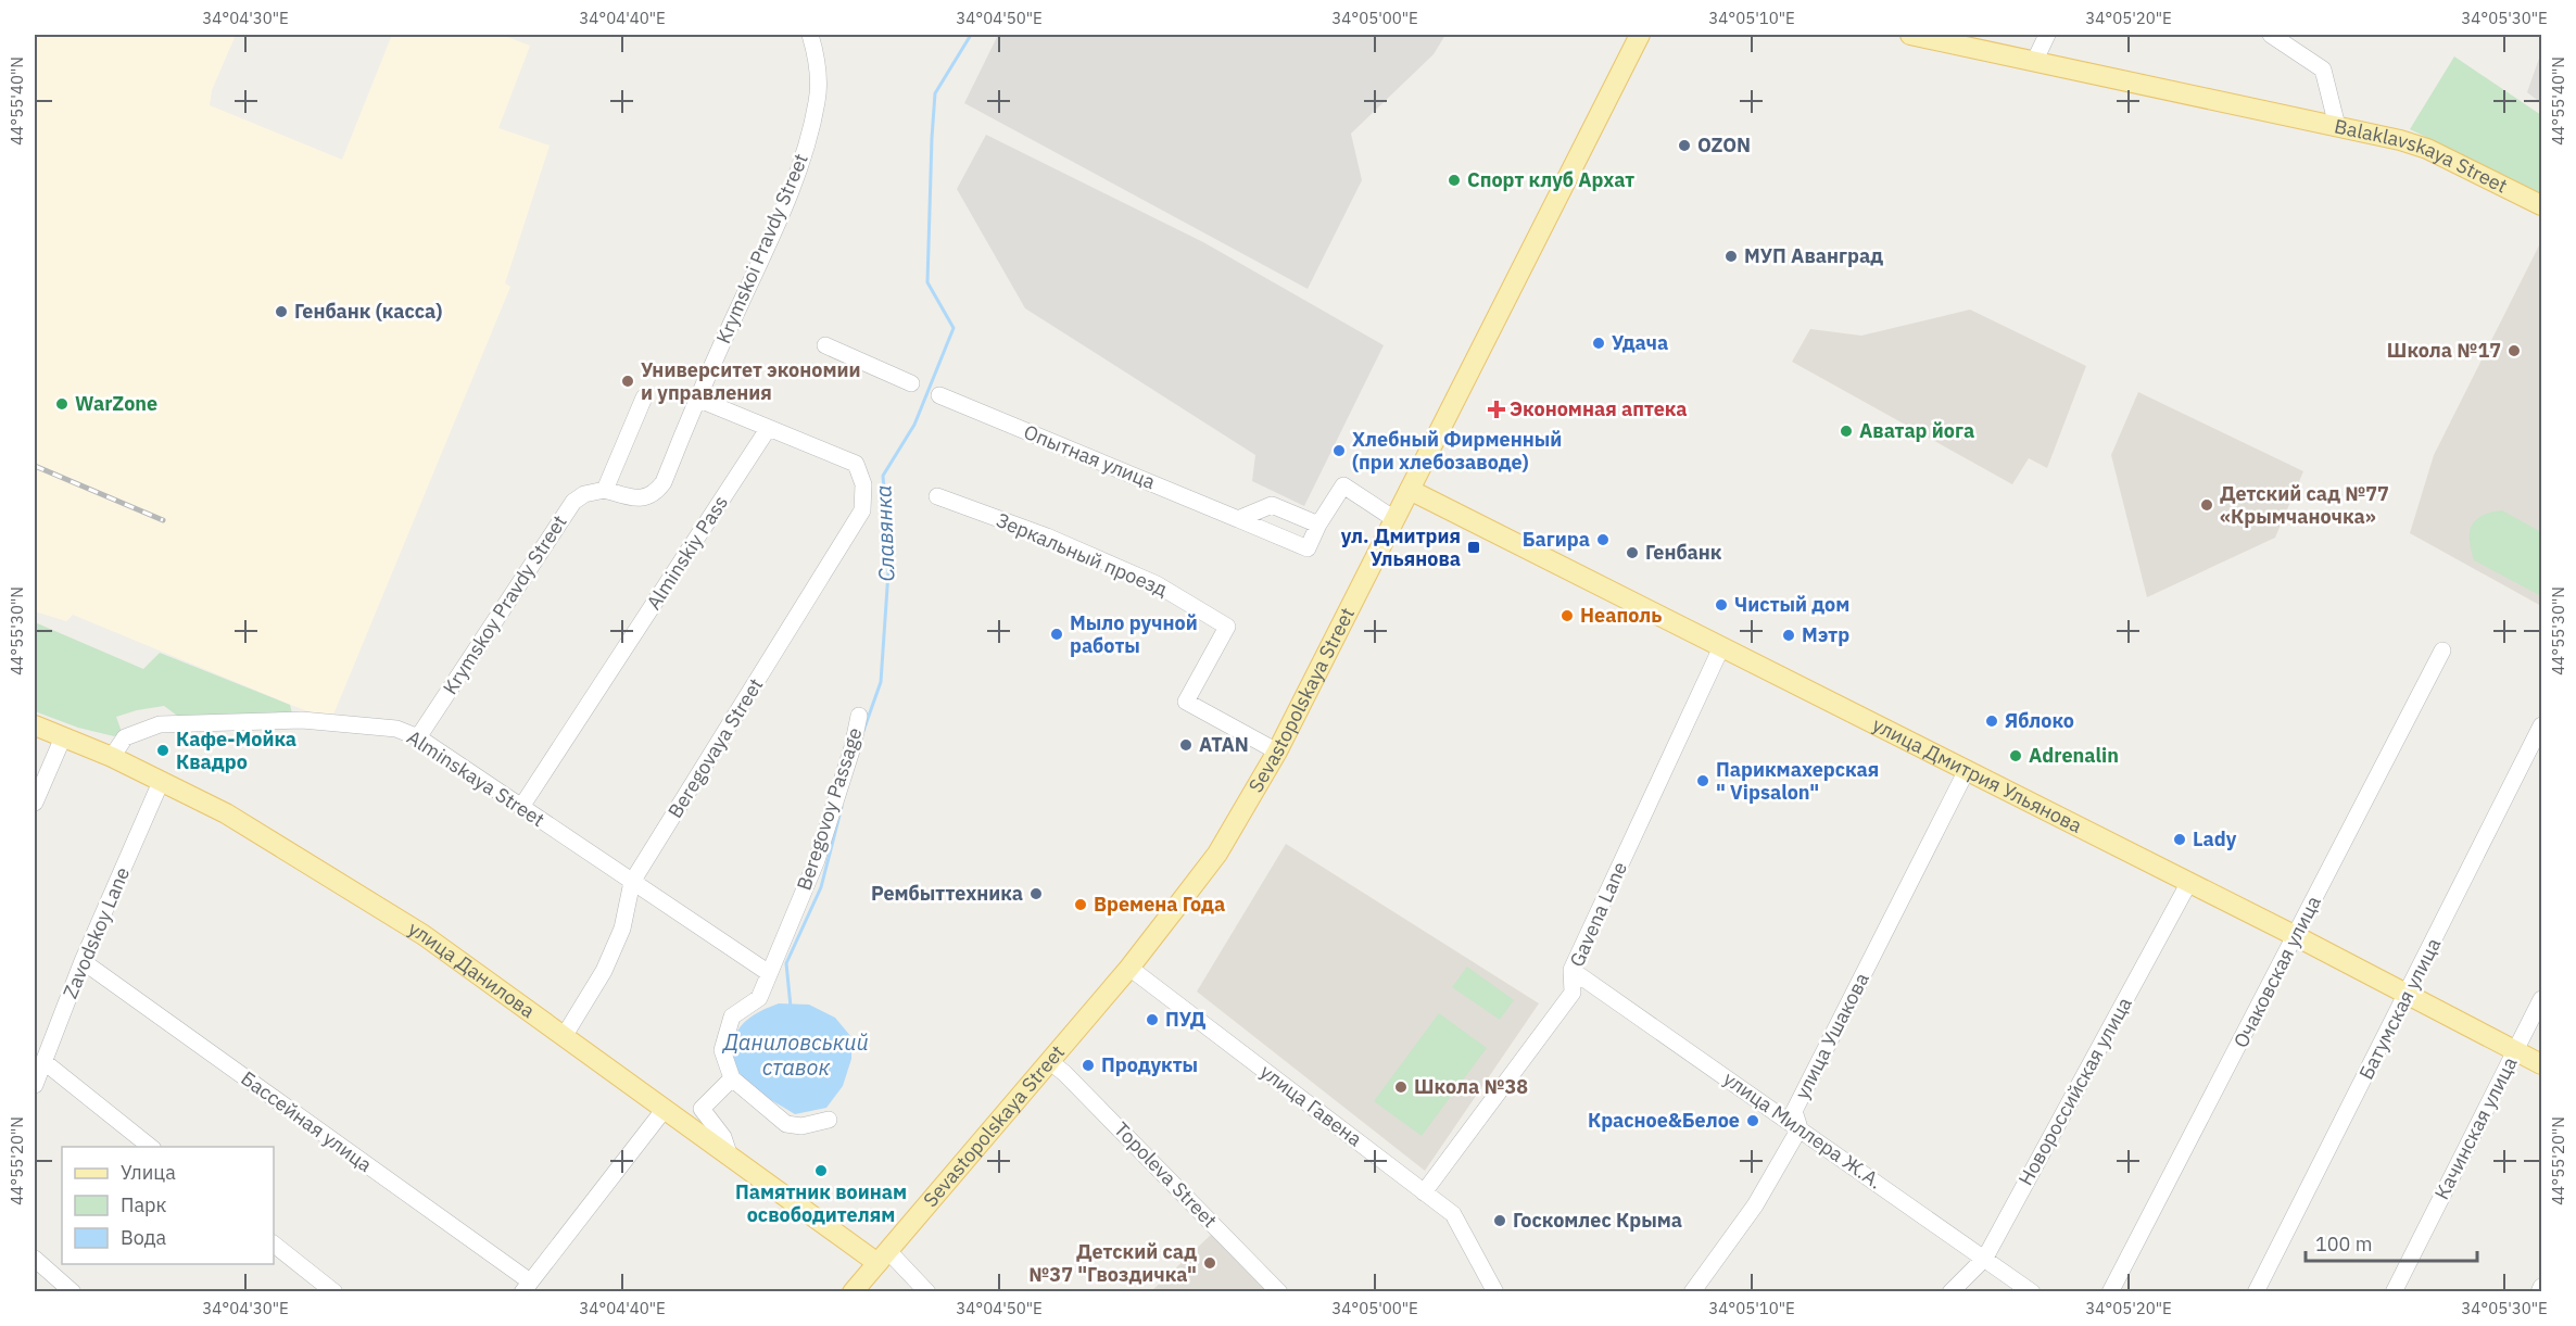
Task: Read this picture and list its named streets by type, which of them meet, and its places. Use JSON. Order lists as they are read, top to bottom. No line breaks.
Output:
{"streets":{"main road":["Balaklavskaya Street","Sevastopolskaya Street","улица Дмитрия Ульянова","улица Данилова"],"street":["Krymskoi Pravdy Street","Опытная улица","Alminskiy Pass","Зеркальный проезд","Krymskoy Pravdy Street","Beregovaya Street","Alminskaya Street","Beregovoy Passage","Gavena Lane","Zavodskoy Lane","Очаковская улица","Батумская улица","улица Ушакова","Новороссийская улица","улица Гавена","Бассейная улица","Качинская улица","улица Миллера Ж.А.","Topoleva Street"]},"crossings":[["Krymskoi Pravdy Street","Krymskoy Pravdy Street"],["Опытная улица","Sevastopolskaya Street"],["Alminskiy Pass","Beregovaya Street"],["Alminskiy Pass","Alminskaya Street"],["Зеркальный проезд","Sevastopolskaya Street"],["Krymskoy Pravdy Street","Alminskaya Street"],["Sevastopolskaya Street","улица Дмитрия Ульянова"],["Sevastopolskaya Street","улица Данилова"],["Sevastopolskaya Street","улица Гавена"],["Sevastopolskaya Street","Topoleva Street"],["Beregovaya Street","Alminskaya Street"],["Beregovaya Street","улица Данилова"],["улица Дмитрия Ульянова","Gavena Lane"],["улица Дмитрия Ульянова","Очаковская улица"],["улица Дмитрия Ульянова","Батумская улица"],["улица Дмитрия Ульянова","улица Ушакова"],["улица Дмитрия Ульянова","Новороссийская улица"],["улица Дмитрия Ульянова","Качинская улица"],["Alminskaya Street","Beregovoy Passage"],["Alminskaya Street","улица Данилова"],["Gavena Lane","улица Гавена"],["Gavena Lane","улица Миллера Ж.А."],["Zavodskoy Lane","улица Данилова"],["Zavodskoy Lane","Бассейная улица"],["улица Ушакова","улица Миллера Ж.А."],["Новороссийская улица","улица Миллера Ж.А."]],"water":["Славянка","Даниловський ставок"],"places":{"other":["OZON","Спорт клуб Архат","МУП Аванград","Генбанк (касса)","Удача","Школа №17","Университет экономии и управления","WarZone","Аватар йога","Хлебный Фирменный (при хлебозаводе)","Детский сад №77 «Крымчаночка»","Багира","Генбанк","Чистый дом","Неаполь","Мыло ручной работы","Мэтр","Яблоко","ATAN","Кафе-Мойка Квадро","Adrenalin","Парикмахерская \" Vipsalon\"","Lady","Рембыттехника","Времена Года","ПУД","Продукты","Школа №38","Красное&Белое","Памятник воинам освободителям","Госкомлес Крыма","Детский сад №37 \"Гвоздичка\""],"health":["Экономная аптека"],"transit":["ул. Дмитрия Ульянова"]},"legend":["Улица","Парк","Вода"],"scale_bar":"100 m","coordinates":["34°04'30\"E","34°04'40\"E","34°04'50\"E","34°05'00\"E","34°05'10\"E","34°05'20\"E","34°05'30\"E","44°55'40\"N","44°55'30\"N","44°55'20\"N"]}
